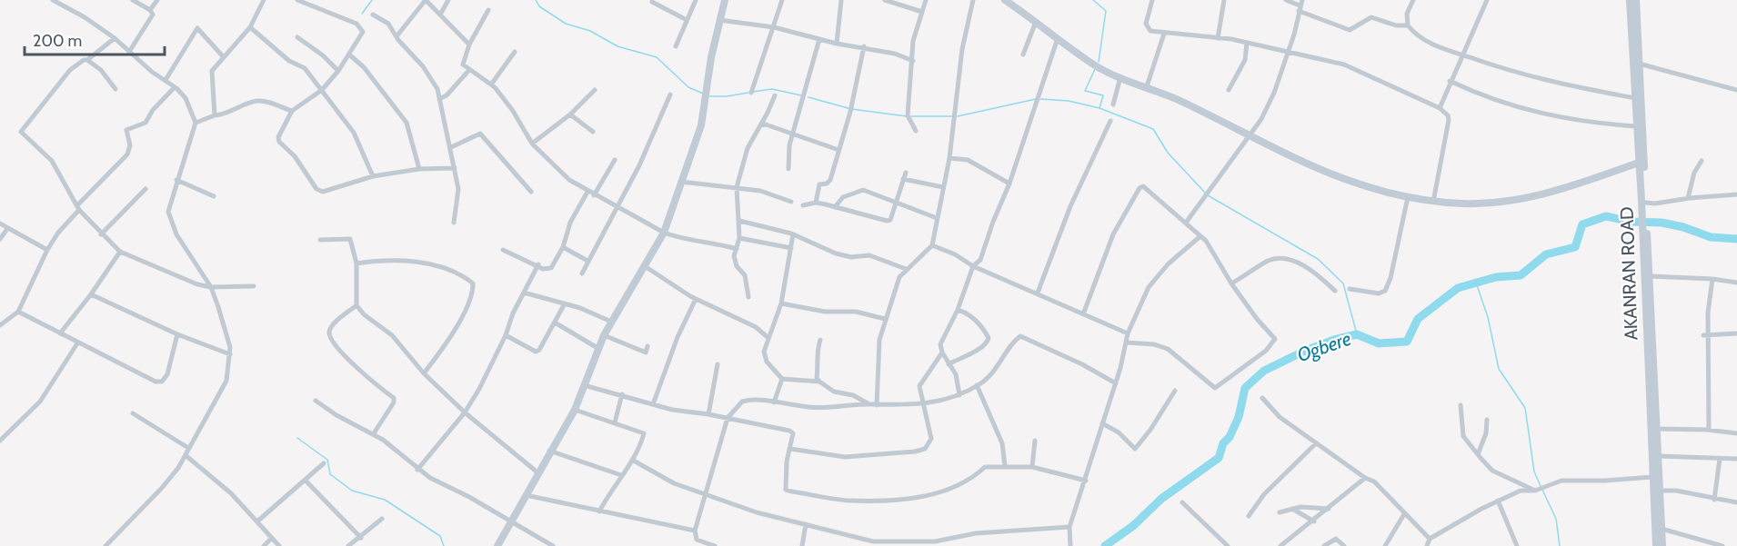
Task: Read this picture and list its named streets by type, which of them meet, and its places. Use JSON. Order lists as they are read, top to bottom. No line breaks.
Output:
{"streets":{"street":["AKANRAN ROAD"]},"water":["Ogbere"],"scale_bar":"200 m"}
